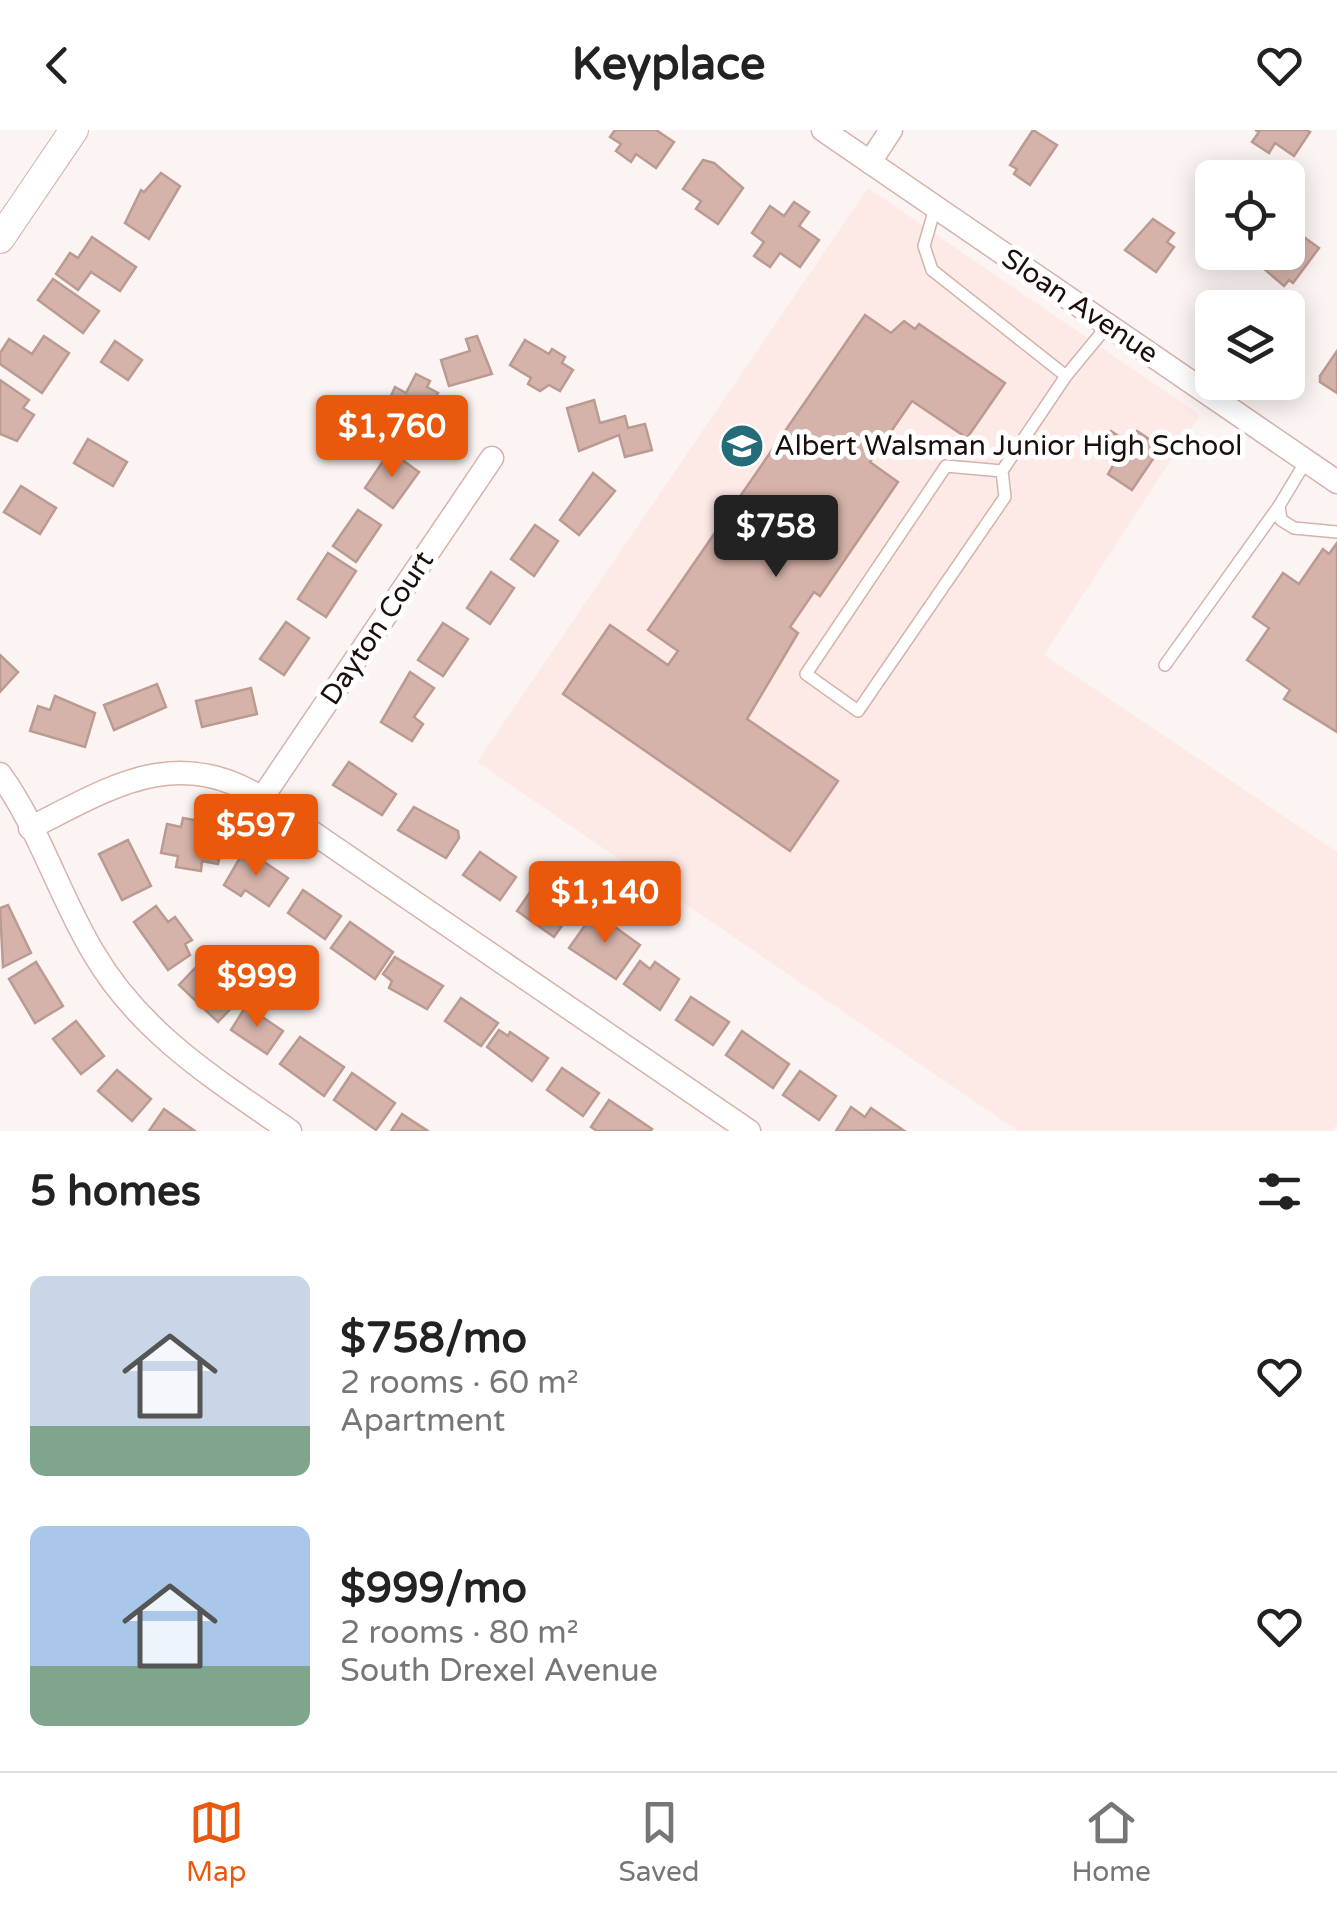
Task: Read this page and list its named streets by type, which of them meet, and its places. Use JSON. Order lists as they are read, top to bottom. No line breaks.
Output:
{"streets":{"street":["Sloan Avenue","Dayton Court"]},"places":{"school or university":["Albert Walsman Junior High School"]},"page":{"header":"Keyplace","price":["$1,760","$758","$597","$1,140","$999"],"heading":"5 homes","list":[{"name":"$758/mo","note":"2 rooms · 60 m² · Apartment"},{"name":"$999/mo","note":"2 rooms · 80 m² · South Drexel Avenue"}],"tabs":["Map","Saved","Home"]}}
